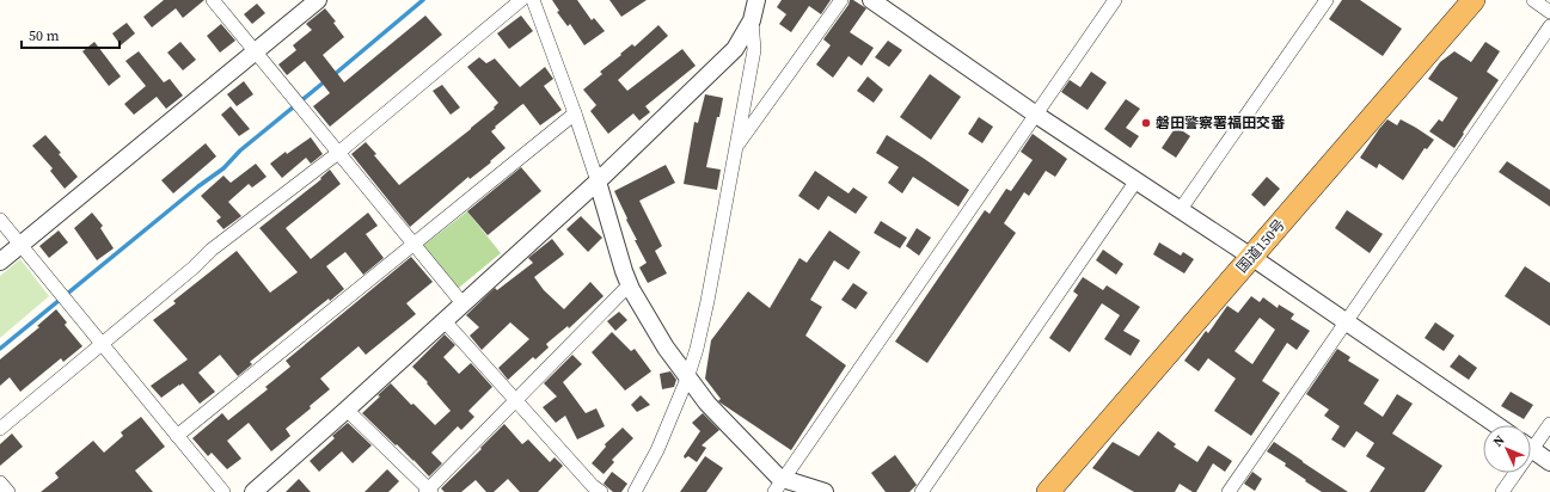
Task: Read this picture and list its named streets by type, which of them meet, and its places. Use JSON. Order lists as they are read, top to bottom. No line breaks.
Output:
{"streets":{"highway":["国道150号"]},"places":["磐田警察署福田交番"],"scale_bar":"50 m","north":"top left"}
